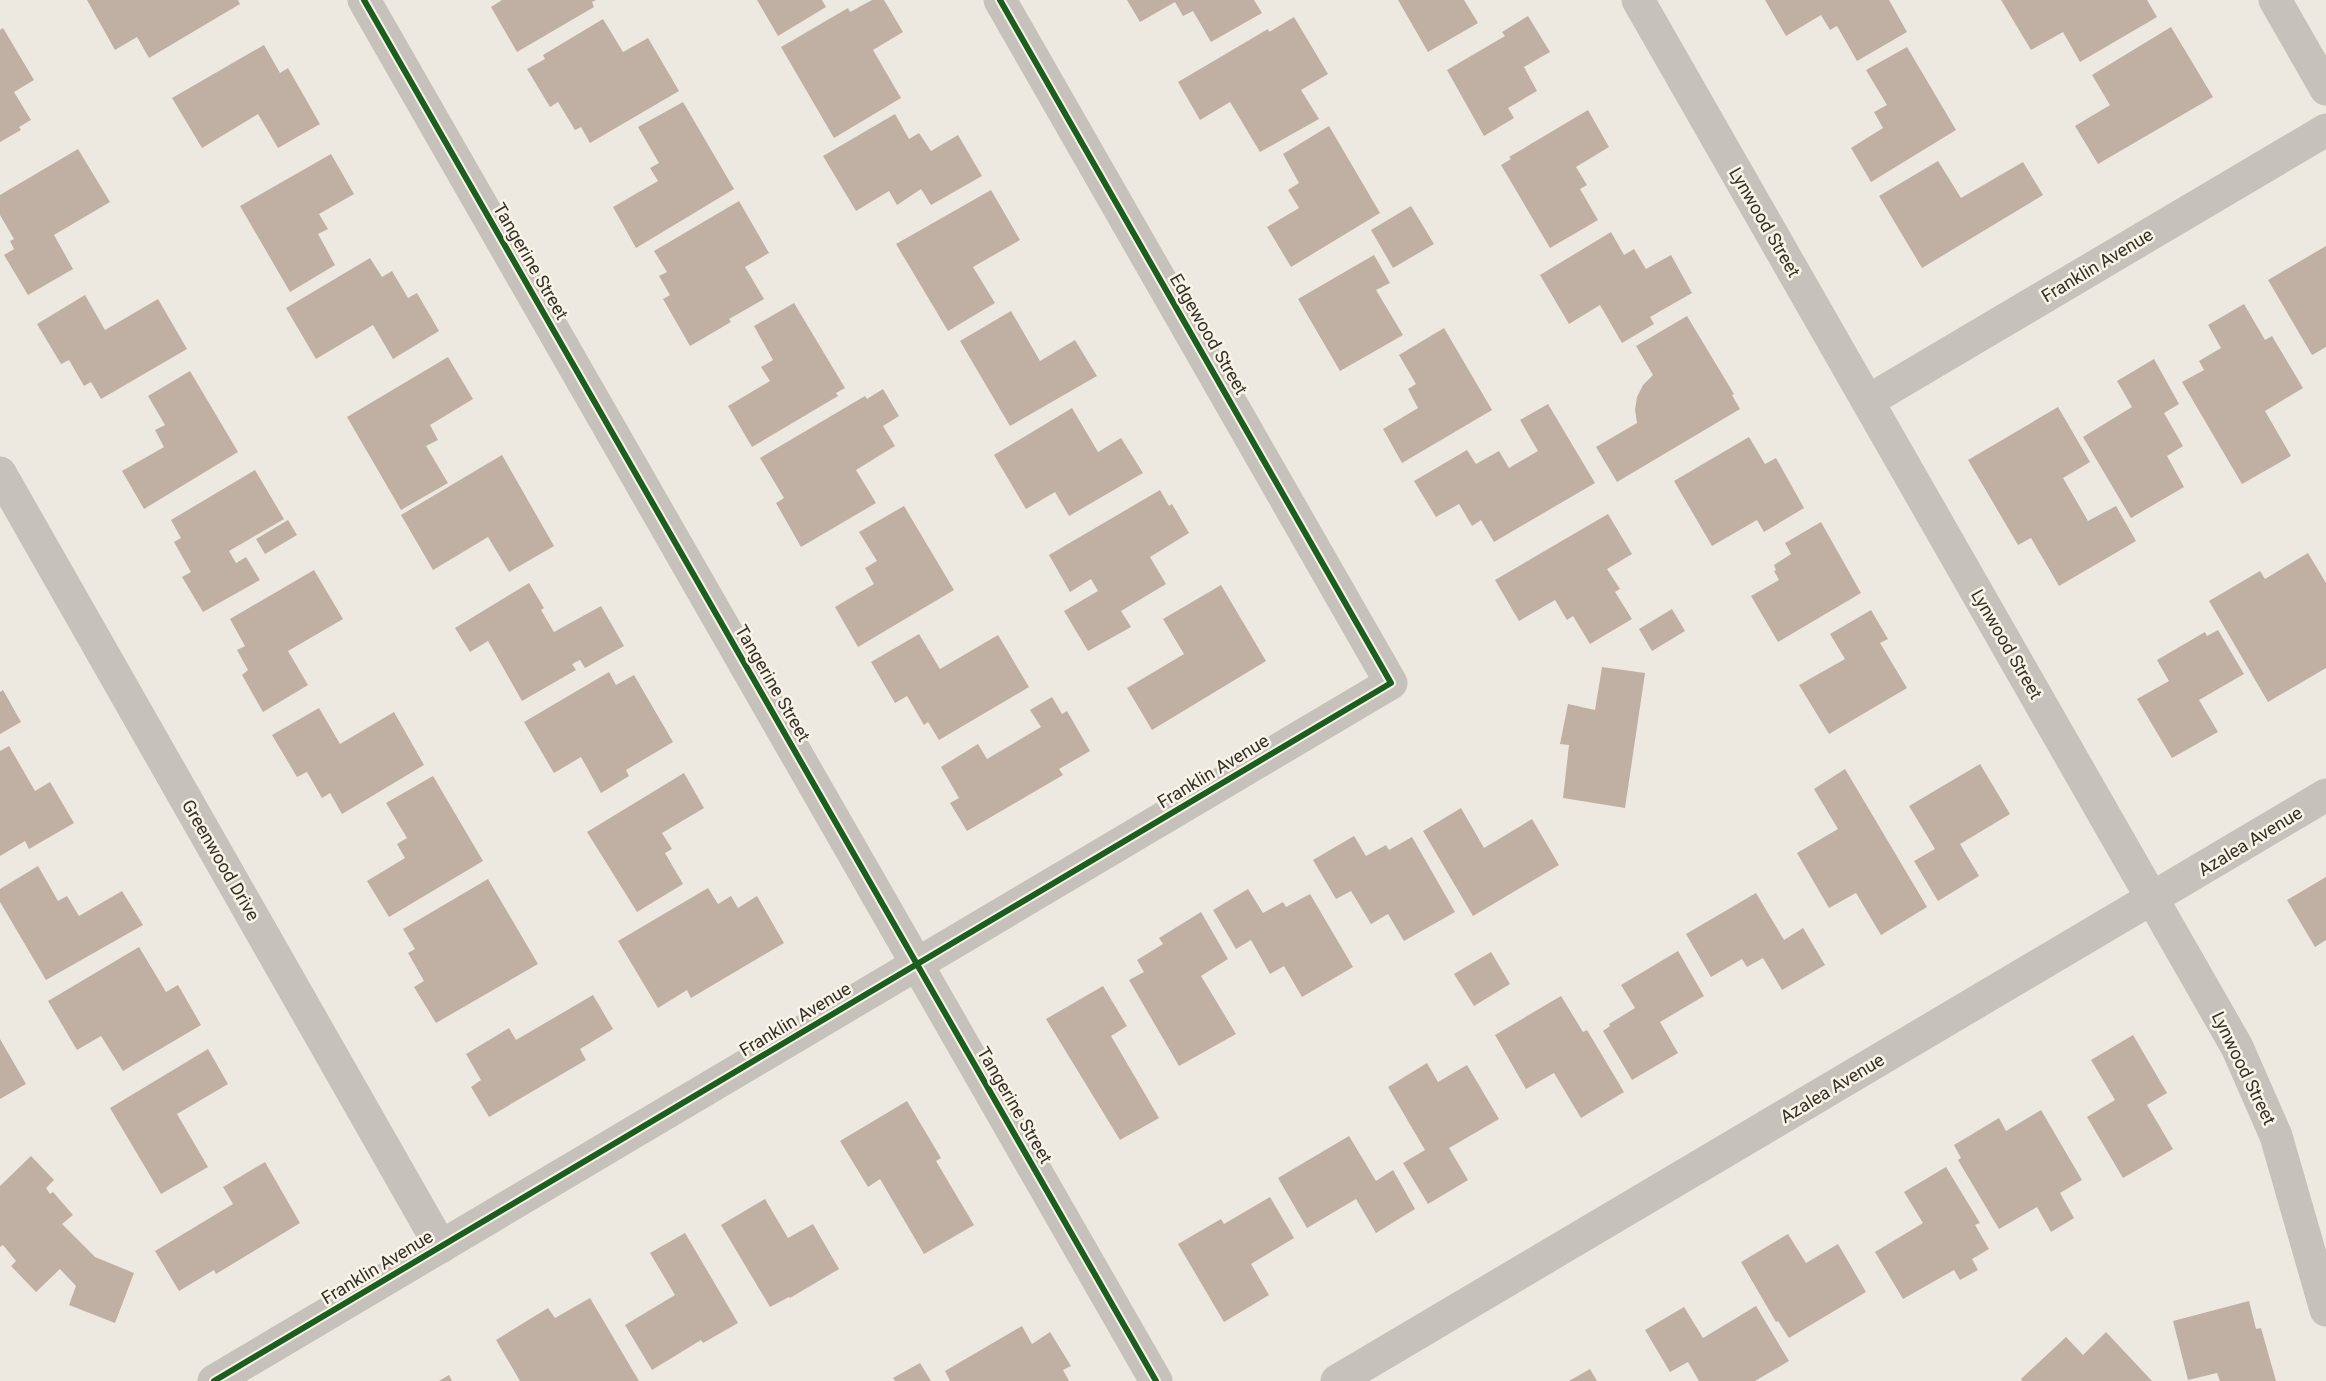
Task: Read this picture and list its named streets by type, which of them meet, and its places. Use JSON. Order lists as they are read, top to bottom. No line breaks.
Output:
{"streets":{"street":["Lynwood Street","Tangerine Street","Franklin Avenue","Edgewood Street","Azalea Avenue","Greenwood Drive"]},"crossings":[["Lynwood Street","Franklin Avenue"],["Lynwood Street","Azalea Avenue"],["Tangerine Street","Franklin Avenue"],["Franklin Avenue","Edgewood Street"],["Franklin Avenue","Greenwood Drive"]]}
